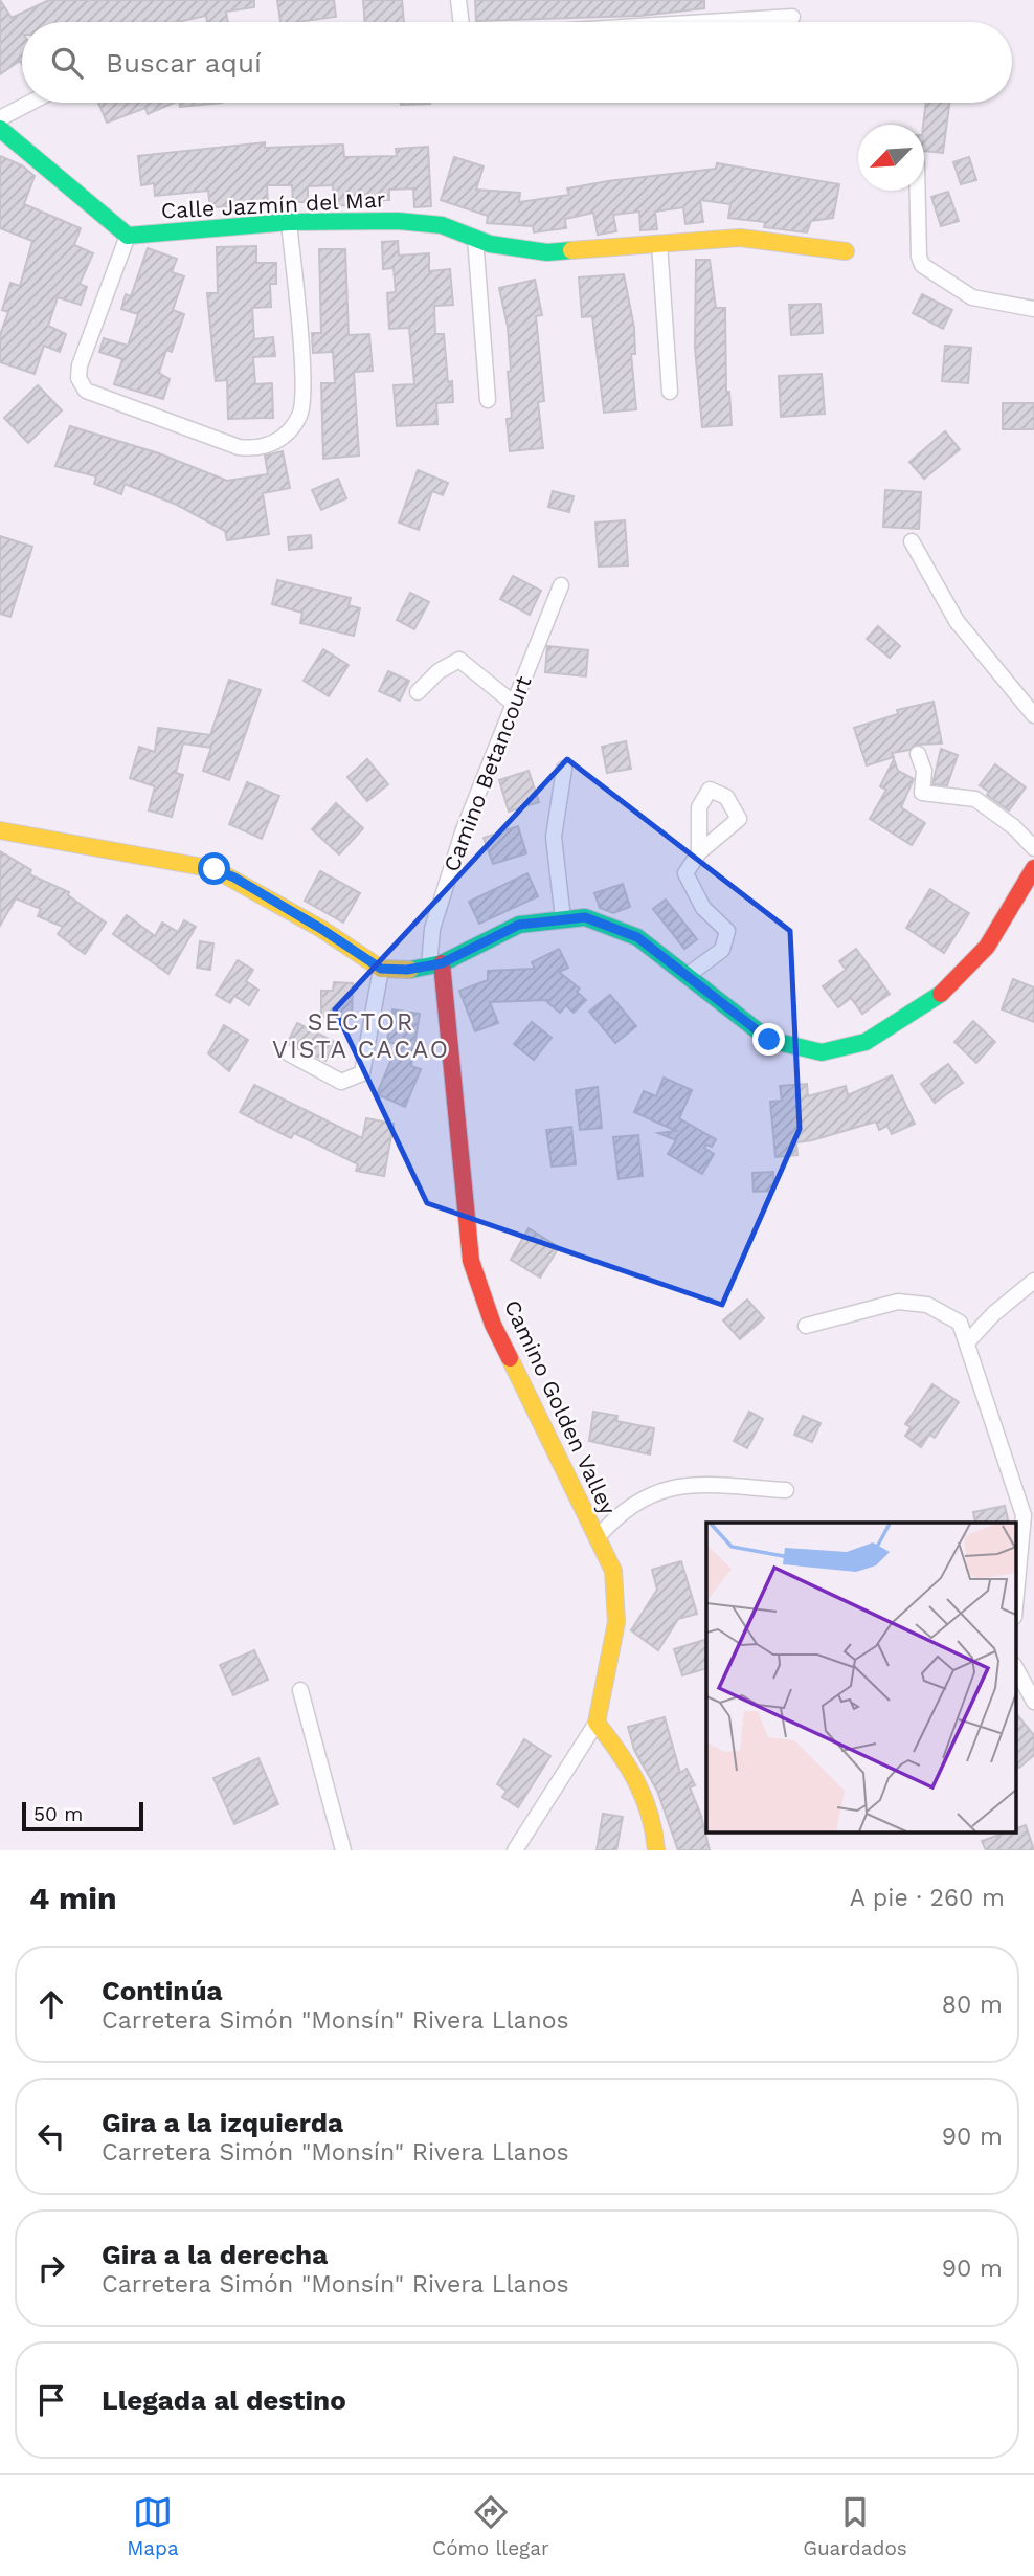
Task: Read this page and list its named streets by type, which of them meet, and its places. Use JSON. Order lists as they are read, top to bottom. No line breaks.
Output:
{"streets":{"street":["Calle Jazmín del Mar","Camino Betancourt","Camino Golden Valley"]},"crossings":[["Camino Betancourt","Camino Golden Valley"]],"districts":["SECTOR VISTA CACAO"],"scale_bar":"50 m","north":"bottom left","page":{"search":"Buscar aquí","scale":"50 m","heading":["4 min","A pie · 260 m"],"list":[["Continúa","Carretera Simón \"Monsín\" Rivera Llanos","80 m"],["Gira a la izquierda","Carretera Simón \"Monsín\" Rivera Llanos","90 m"],["Gira a la derecha","Carretera Simón \"Monsín\" Rivera Llanos","90 m"],"Llegada al destino"],"nav":["Mapa","Cómo llegar","Guardados"]}}
